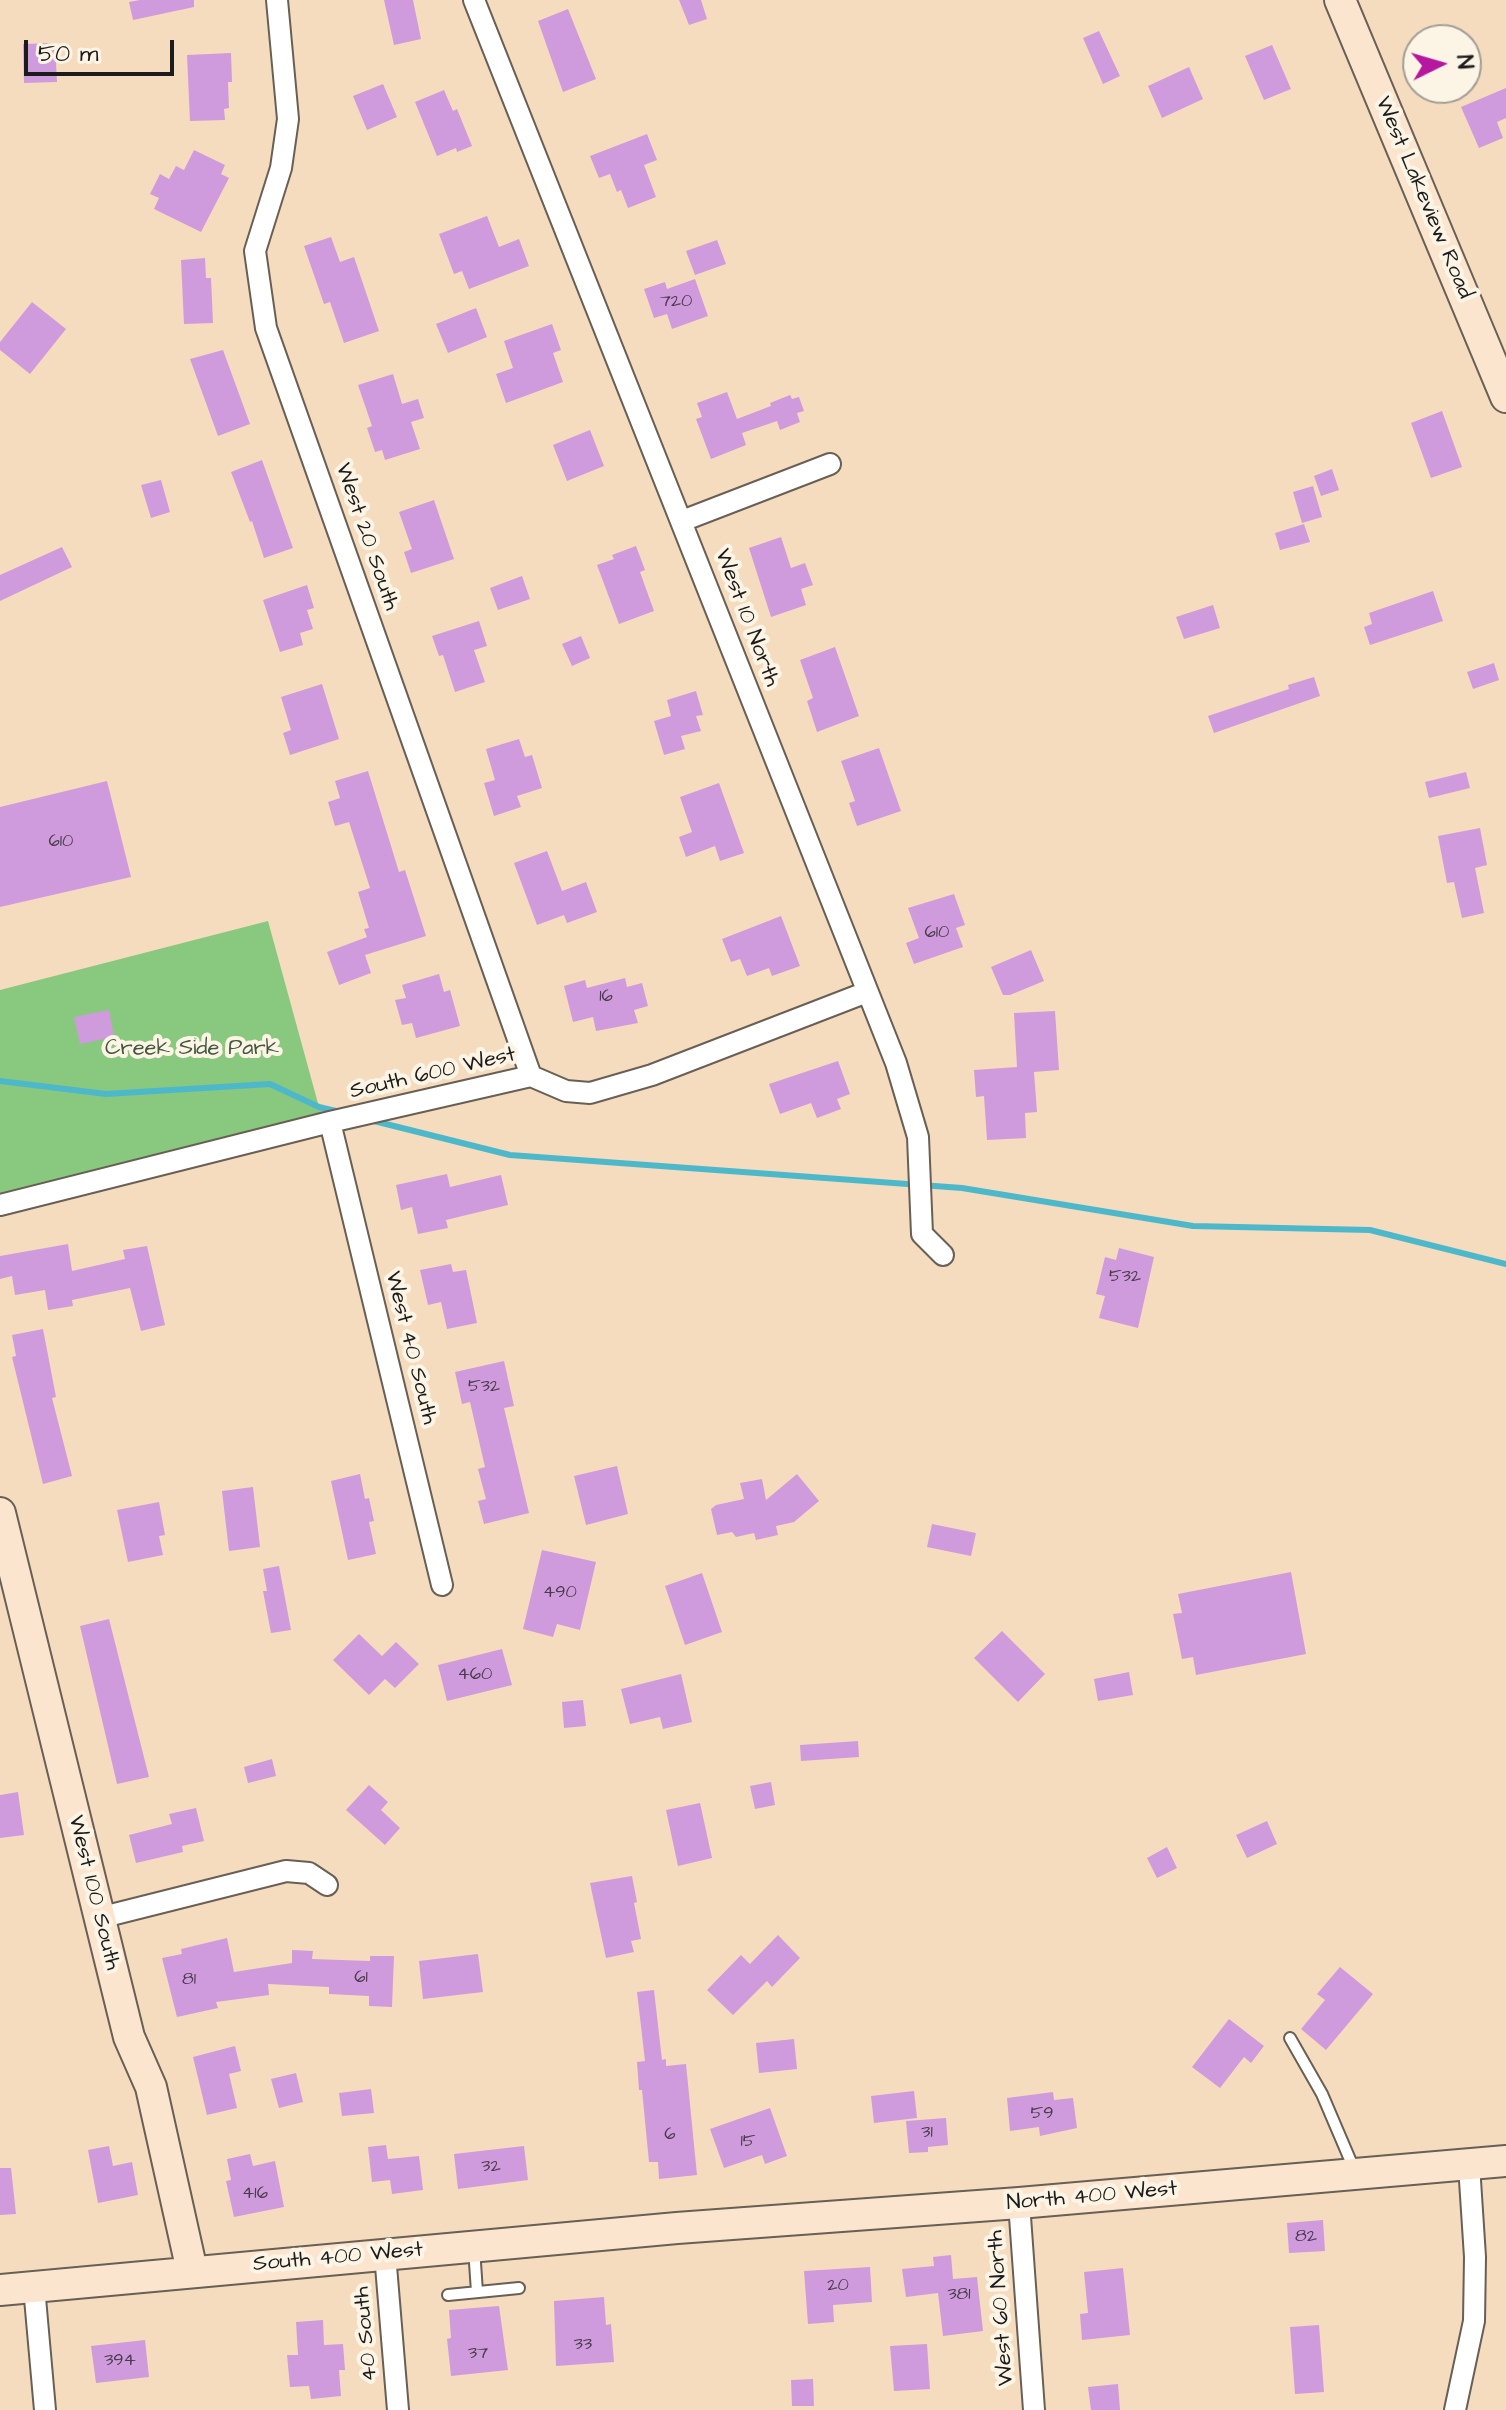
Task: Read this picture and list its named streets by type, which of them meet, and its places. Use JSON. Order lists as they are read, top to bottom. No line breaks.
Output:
{"streets":{"street":["West Lakeview Road","West 20 South","West 10 North","South 600 West","West 40 South","West 100 South","North 400 West","South 400 West","West 60 North","40 South"]},"crossings":[["West 20 South","South 600 West"],["West 10 North","South 600 West"],["South 600 West","West 40 South"],["West 100 South","South 400 West"],["North 400 West","South 400 West"],["North 400 West","West 60 North"],["South 400 West","40 South"]],"parks":["Creek Side Park"],"house_numbers":["720","610","610","16","532","532","490","460","61","81","59","31","6","15","32","416","82","20","381","33","37","394"],"scale_bar":"50 m","north":"right"}
